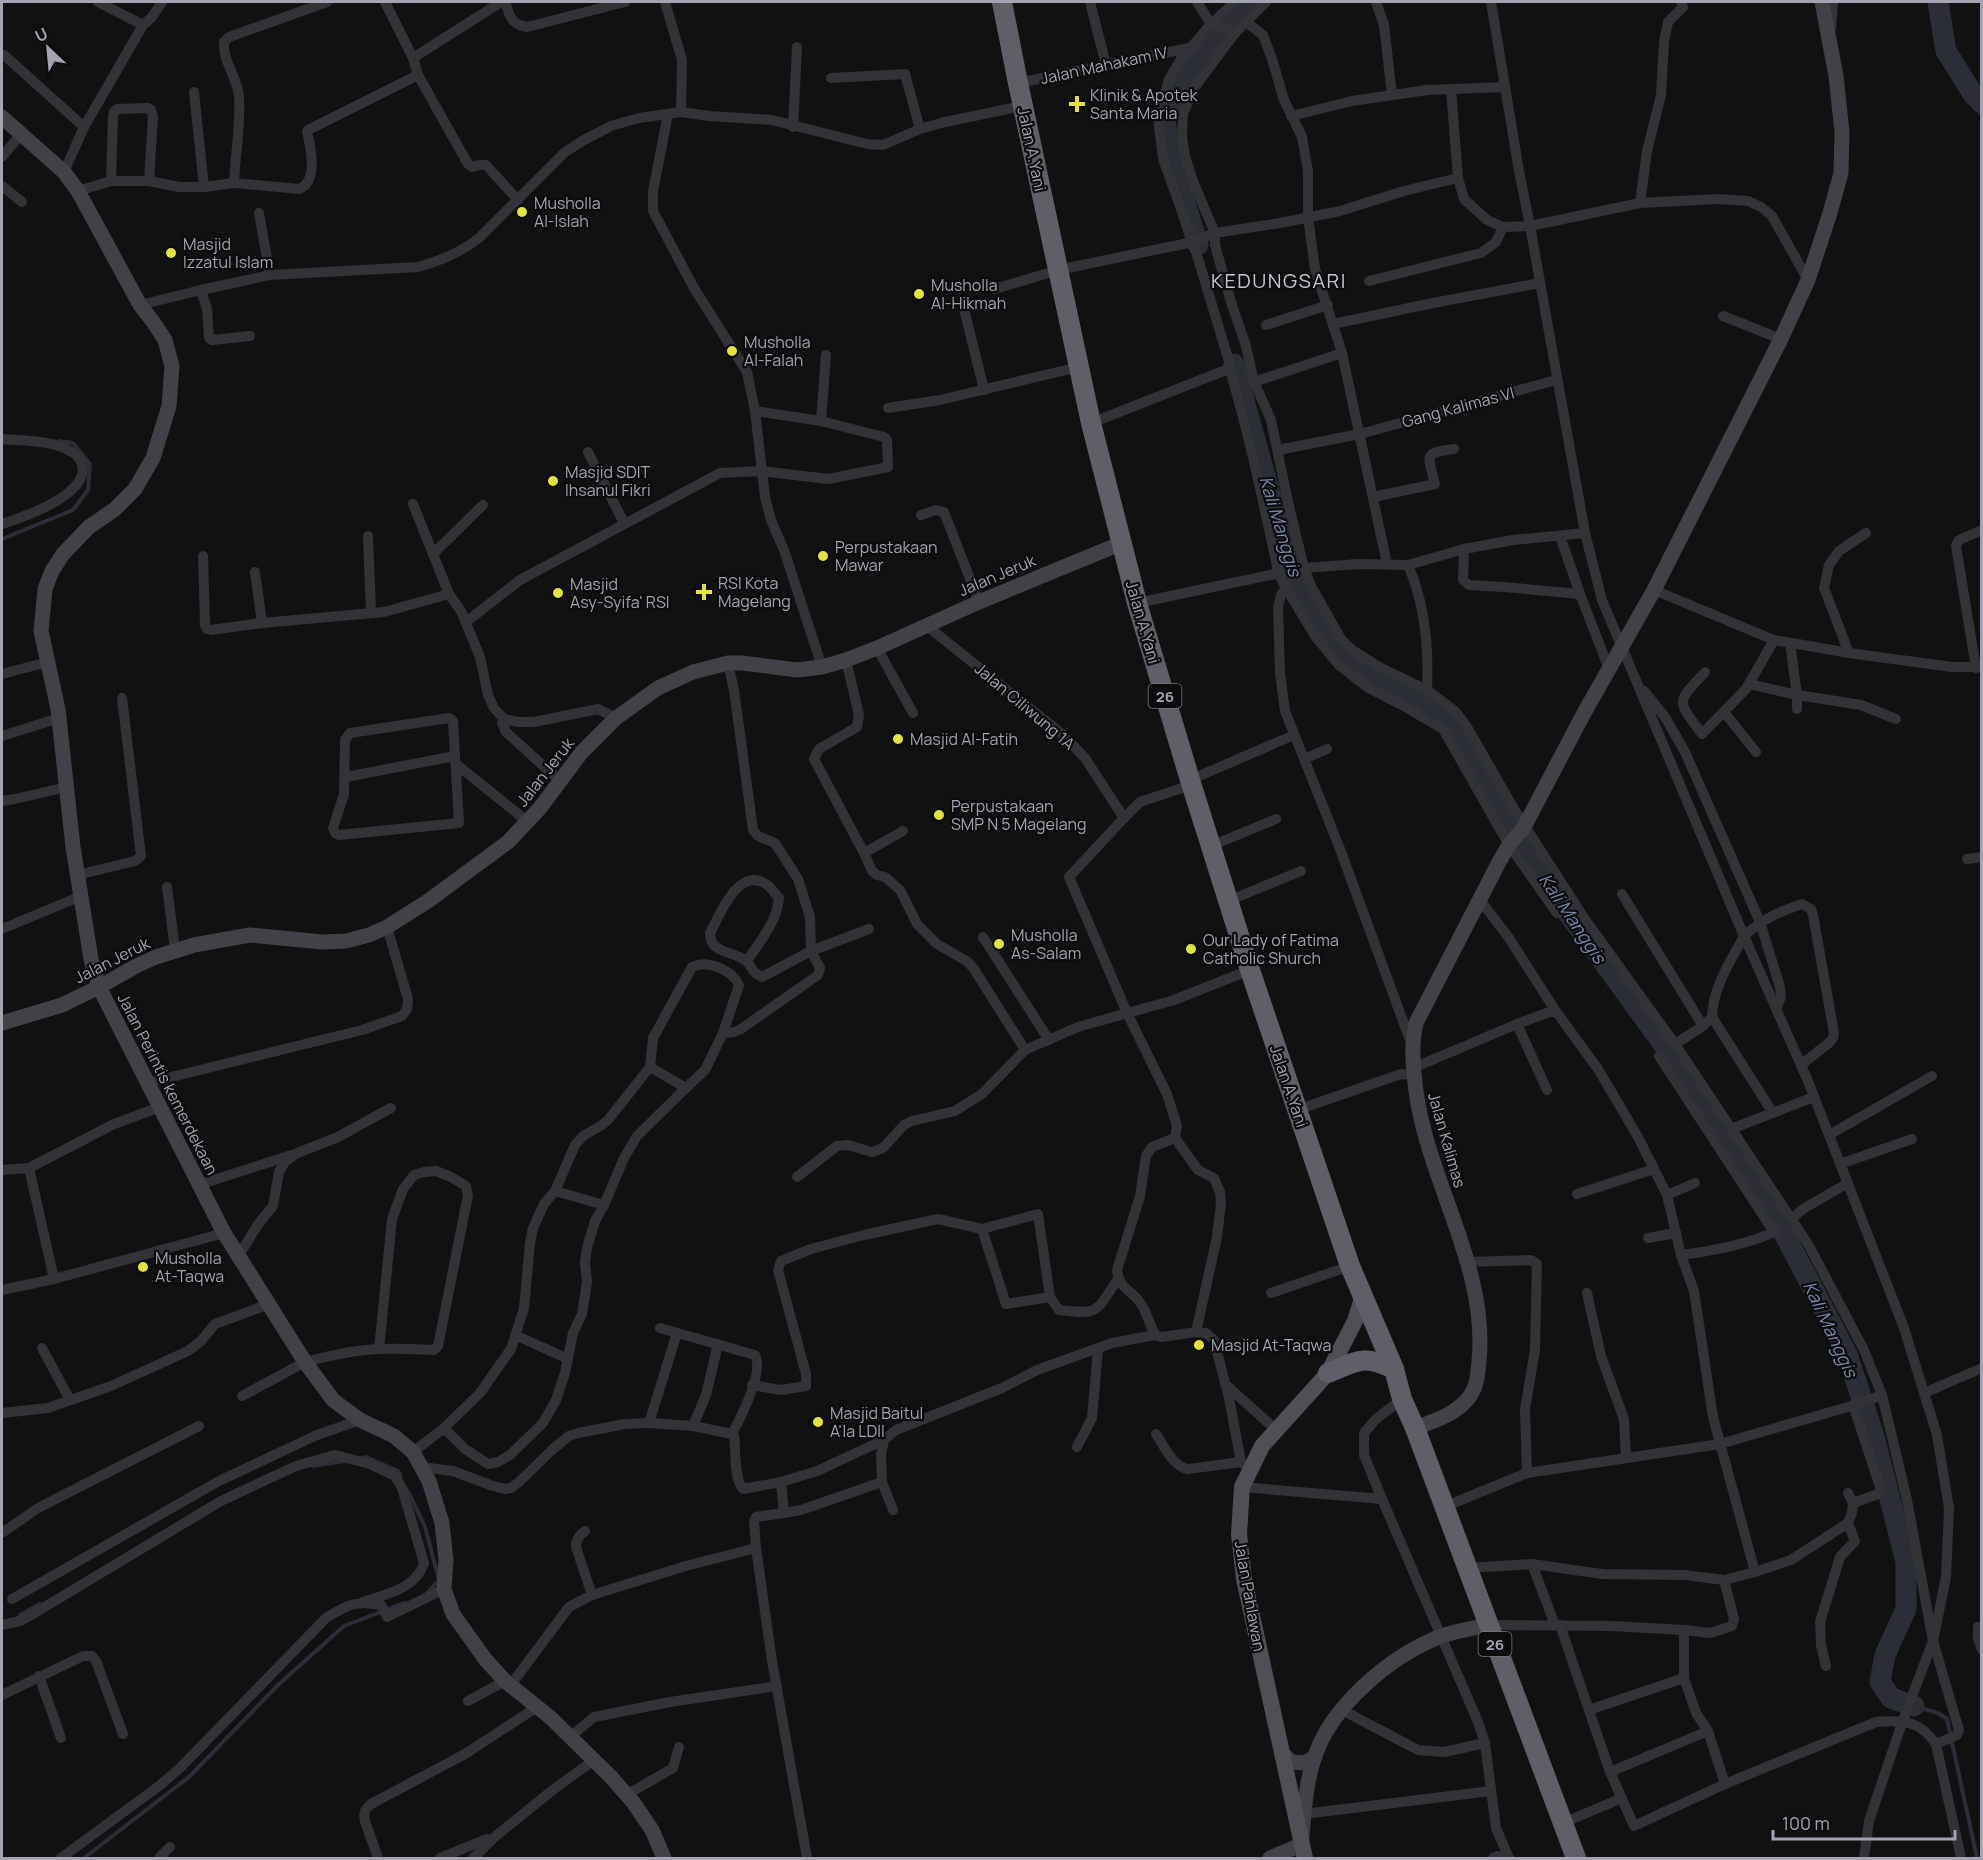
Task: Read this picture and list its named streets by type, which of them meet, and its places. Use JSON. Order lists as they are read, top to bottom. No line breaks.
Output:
{"streets":{"highway":["Jalan A.Yani","26"],"main road":["Jalan Pahlawan"],"street":["Jalan Mahakam IV","Gang Kalimas VI","Jalan Jeruk","Jalan Ciliwung 1A","Jalan Perintis kemerdekaan","Jalan Kalimas"]},"crossings":[["Jalan Mahakam IV","Jalan A.Yani"],["Jalan A.Yani","Jalan Jeruk"],["Jalan A.Yani","26"],["Jalan A.Yani","Jalan Pahlawan"],["Jalan Jeruk","Jalan Ciliwung 1A"],["Jalan Jeruk","Jalan Perintis kemerdekaan"],["26","Jalan Kalimas"],["26","Jalan Pahlawan"]],"districts":["KEDUNGSARI"],"water":["Kali Manggis"],"places":{"health":["Klinik & Apotek Santa Maria","RSI Kota Magelang"],"other":["Musholla Al-Islah","Masjid Izzatul Islam","Musholla Al-Hikmah","Musholla Al-Falah","Masjid SDIT Ihsanul Fikri","Perpustakaan Mawar","Masjid Asy-Syifa' RSI","Masjid Al-Fatih","Perpustakaan SMP N 5 Magelang","Musholla As-Salam","Our Lady of Fatima Catholic Shurch","Musholla At-Taqwa","Masjid At-Taqwa","Masjid Baitul A'la LDII"]},"scale_bar":"100 m","north":"top left"}
